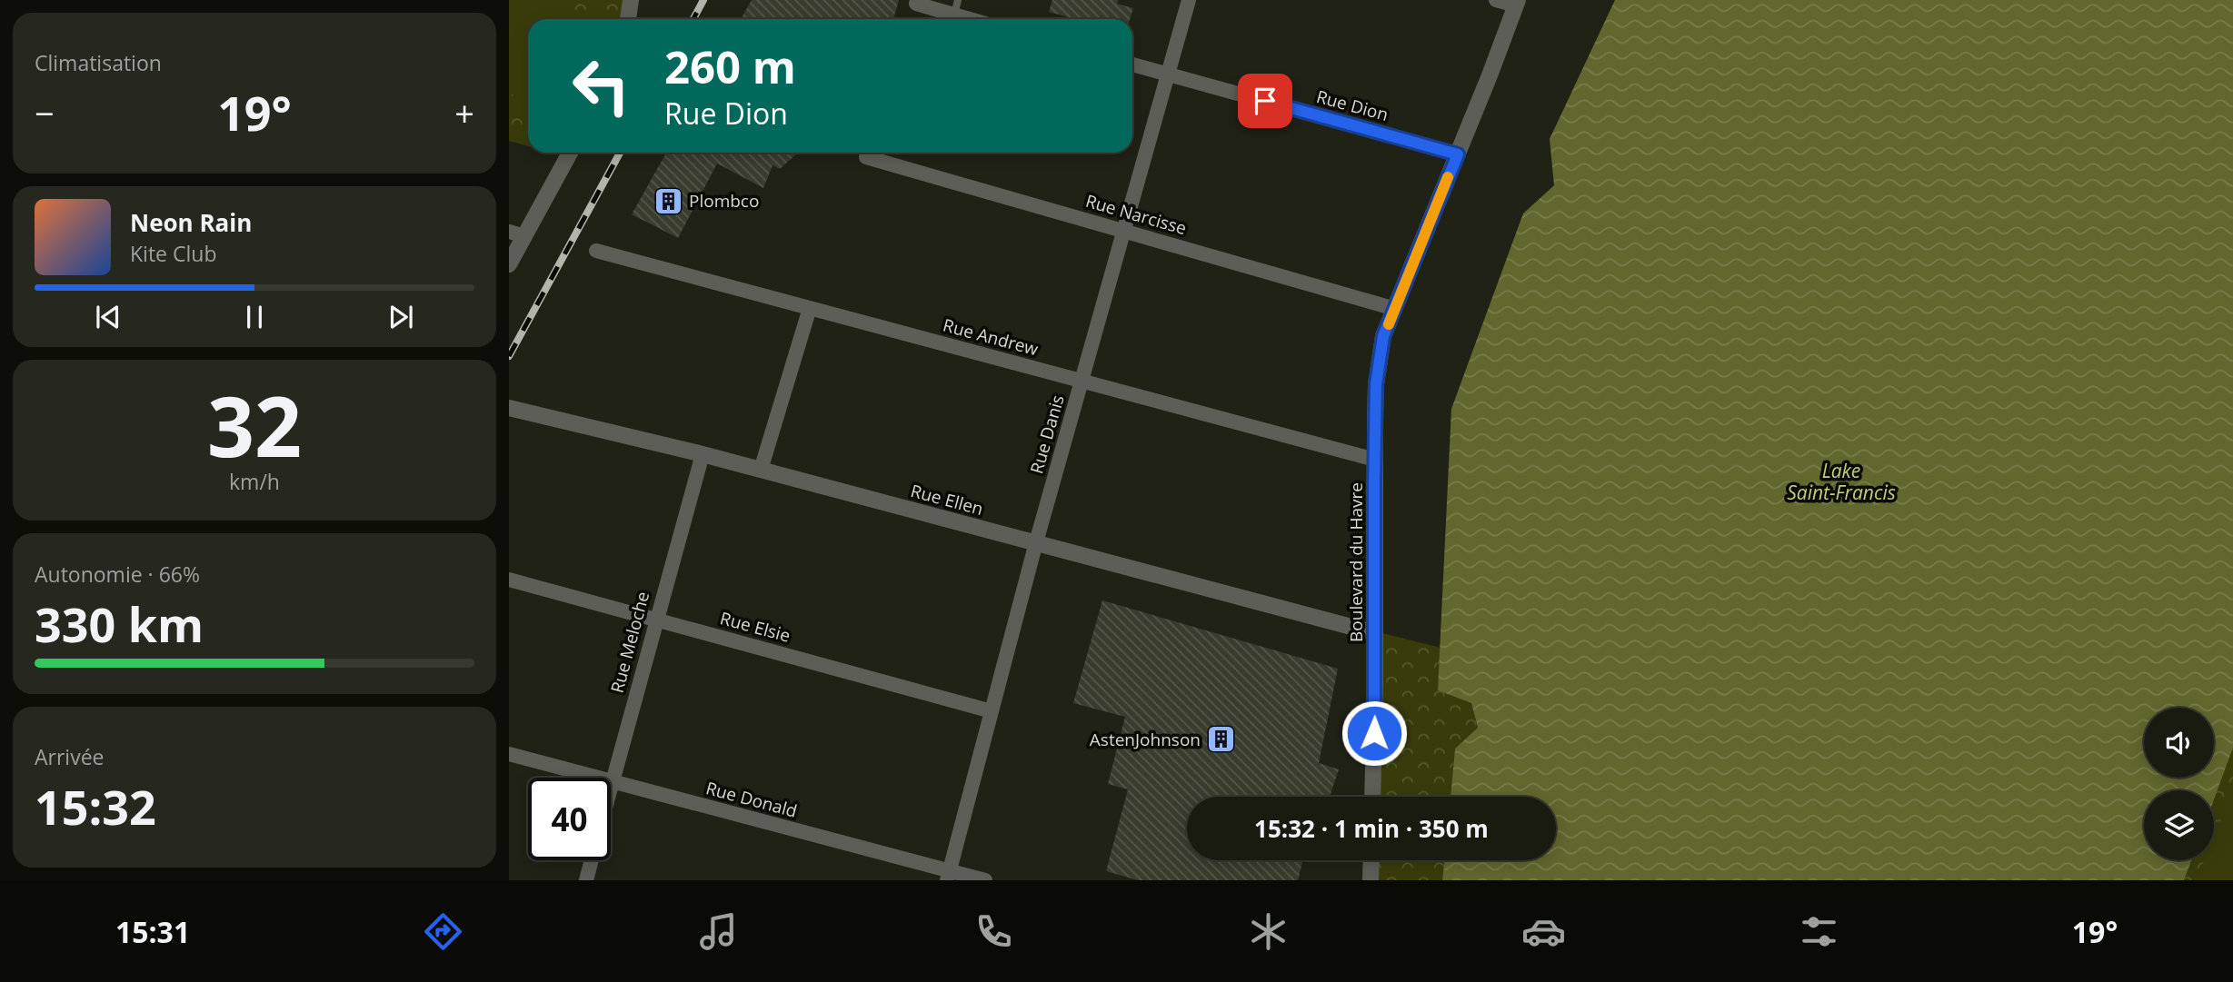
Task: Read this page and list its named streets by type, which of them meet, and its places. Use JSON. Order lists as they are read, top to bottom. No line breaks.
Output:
{"streets":{"street":["Rue Dion","Rue Narcisse","Rue Andrew","Rue Danis","Rue Ellen","Boulevard du Havre","Rue Elsie","Rue Meloche","Rue Donald"]},"crossings":[["Rue Dion","Rue Danis"],["Rue Dion","Boulevard du Havre"],["Rue Narcisse","Rue Danis"],["Rue Narcisse","Boulevard du Havre"],["Rue Andrew","Rue Danis"],["Rue Andrew","Boulevard du Havre"],["Rue Danis","Rue Ellen"],["Rue Danis","Rue Elsie"],["Rue Danis","Rue Donald"],["Rue Ellen","Boulevard du Havre"],["Rue Ellen","Rue Meloche"],["Rue Elsie","Rue Meloche"],["Rue Meloche","Rue Donald"]],"water":["Lake Saint-Francis"],"places":{"building":["Plombco","AstenJohnson"]},"page":{"tile":["Climatisation",["32","km/h"],["Autonomie · 66%","330 km"],["Arrivée","15:32"]],"turn":["260 m","Rue Dion"],"heat":["−","19°","+"],"song":["Neon Rain","Kite Club"],"limit":"40","trip":"15:32 · 1 min · 350 m","tabs":["15:31","19°"]}}
